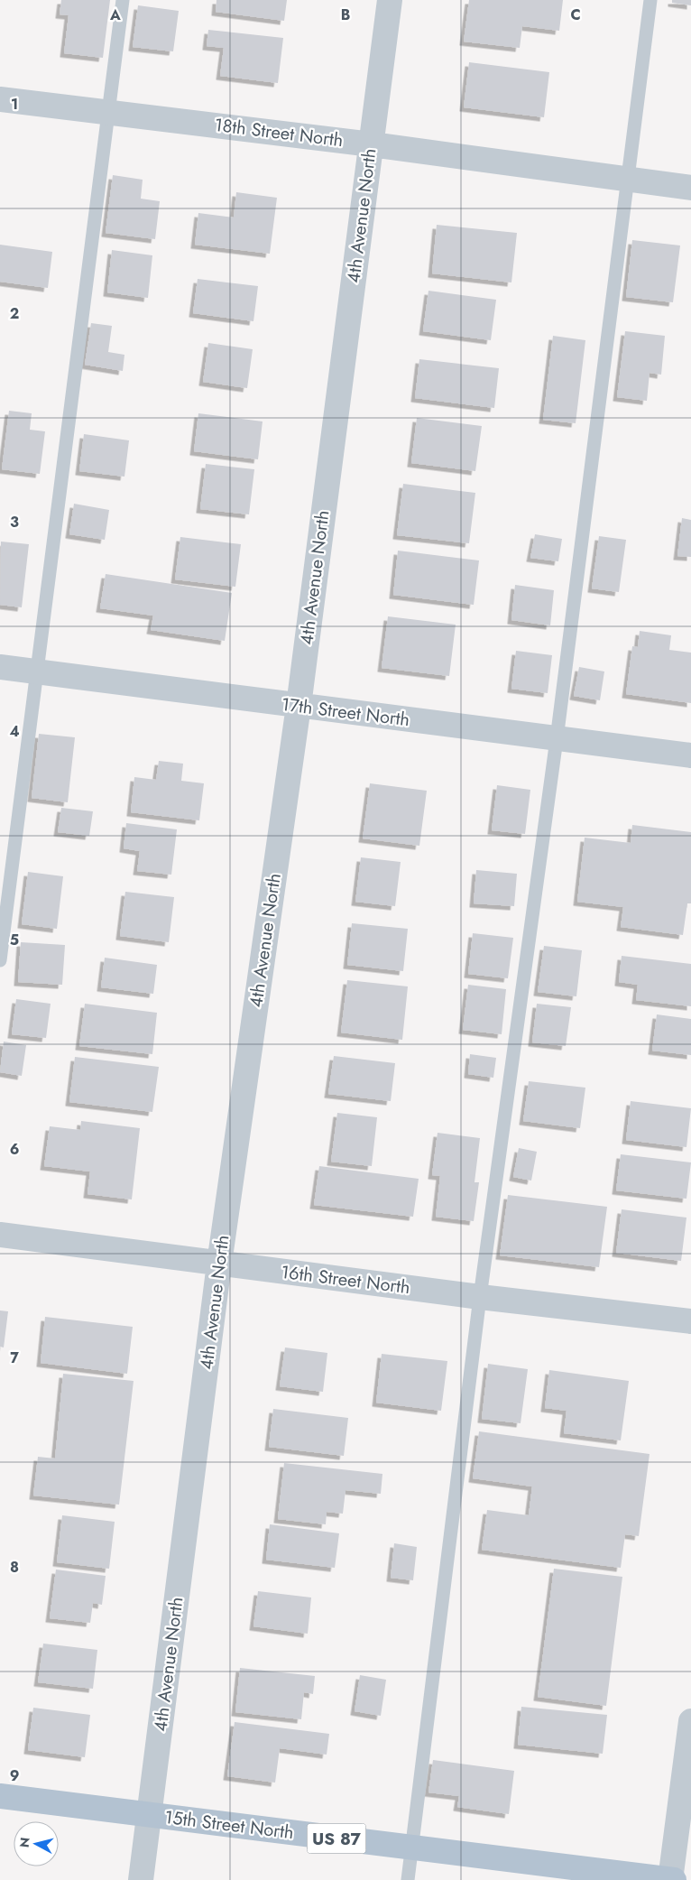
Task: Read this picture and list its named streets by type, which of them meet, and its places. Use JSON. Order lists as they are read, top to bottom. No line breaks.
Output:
{"streets":{"main road":["15th Street North","US 87"],"street":["18th Street North","4th Avenue North","17th Street North","16th Street North"]},"crossings":[["18th Street North","4th Avenue North"],["4th Avenue North","17th Street North"],["4th Avenue North","16th Street North"],["4th Avenue North","15th Street North"]],"north":"left","grid":{"columns":["A","B","C"],"rows":["1","2","3","4","5","6","7","8","9"]}}
